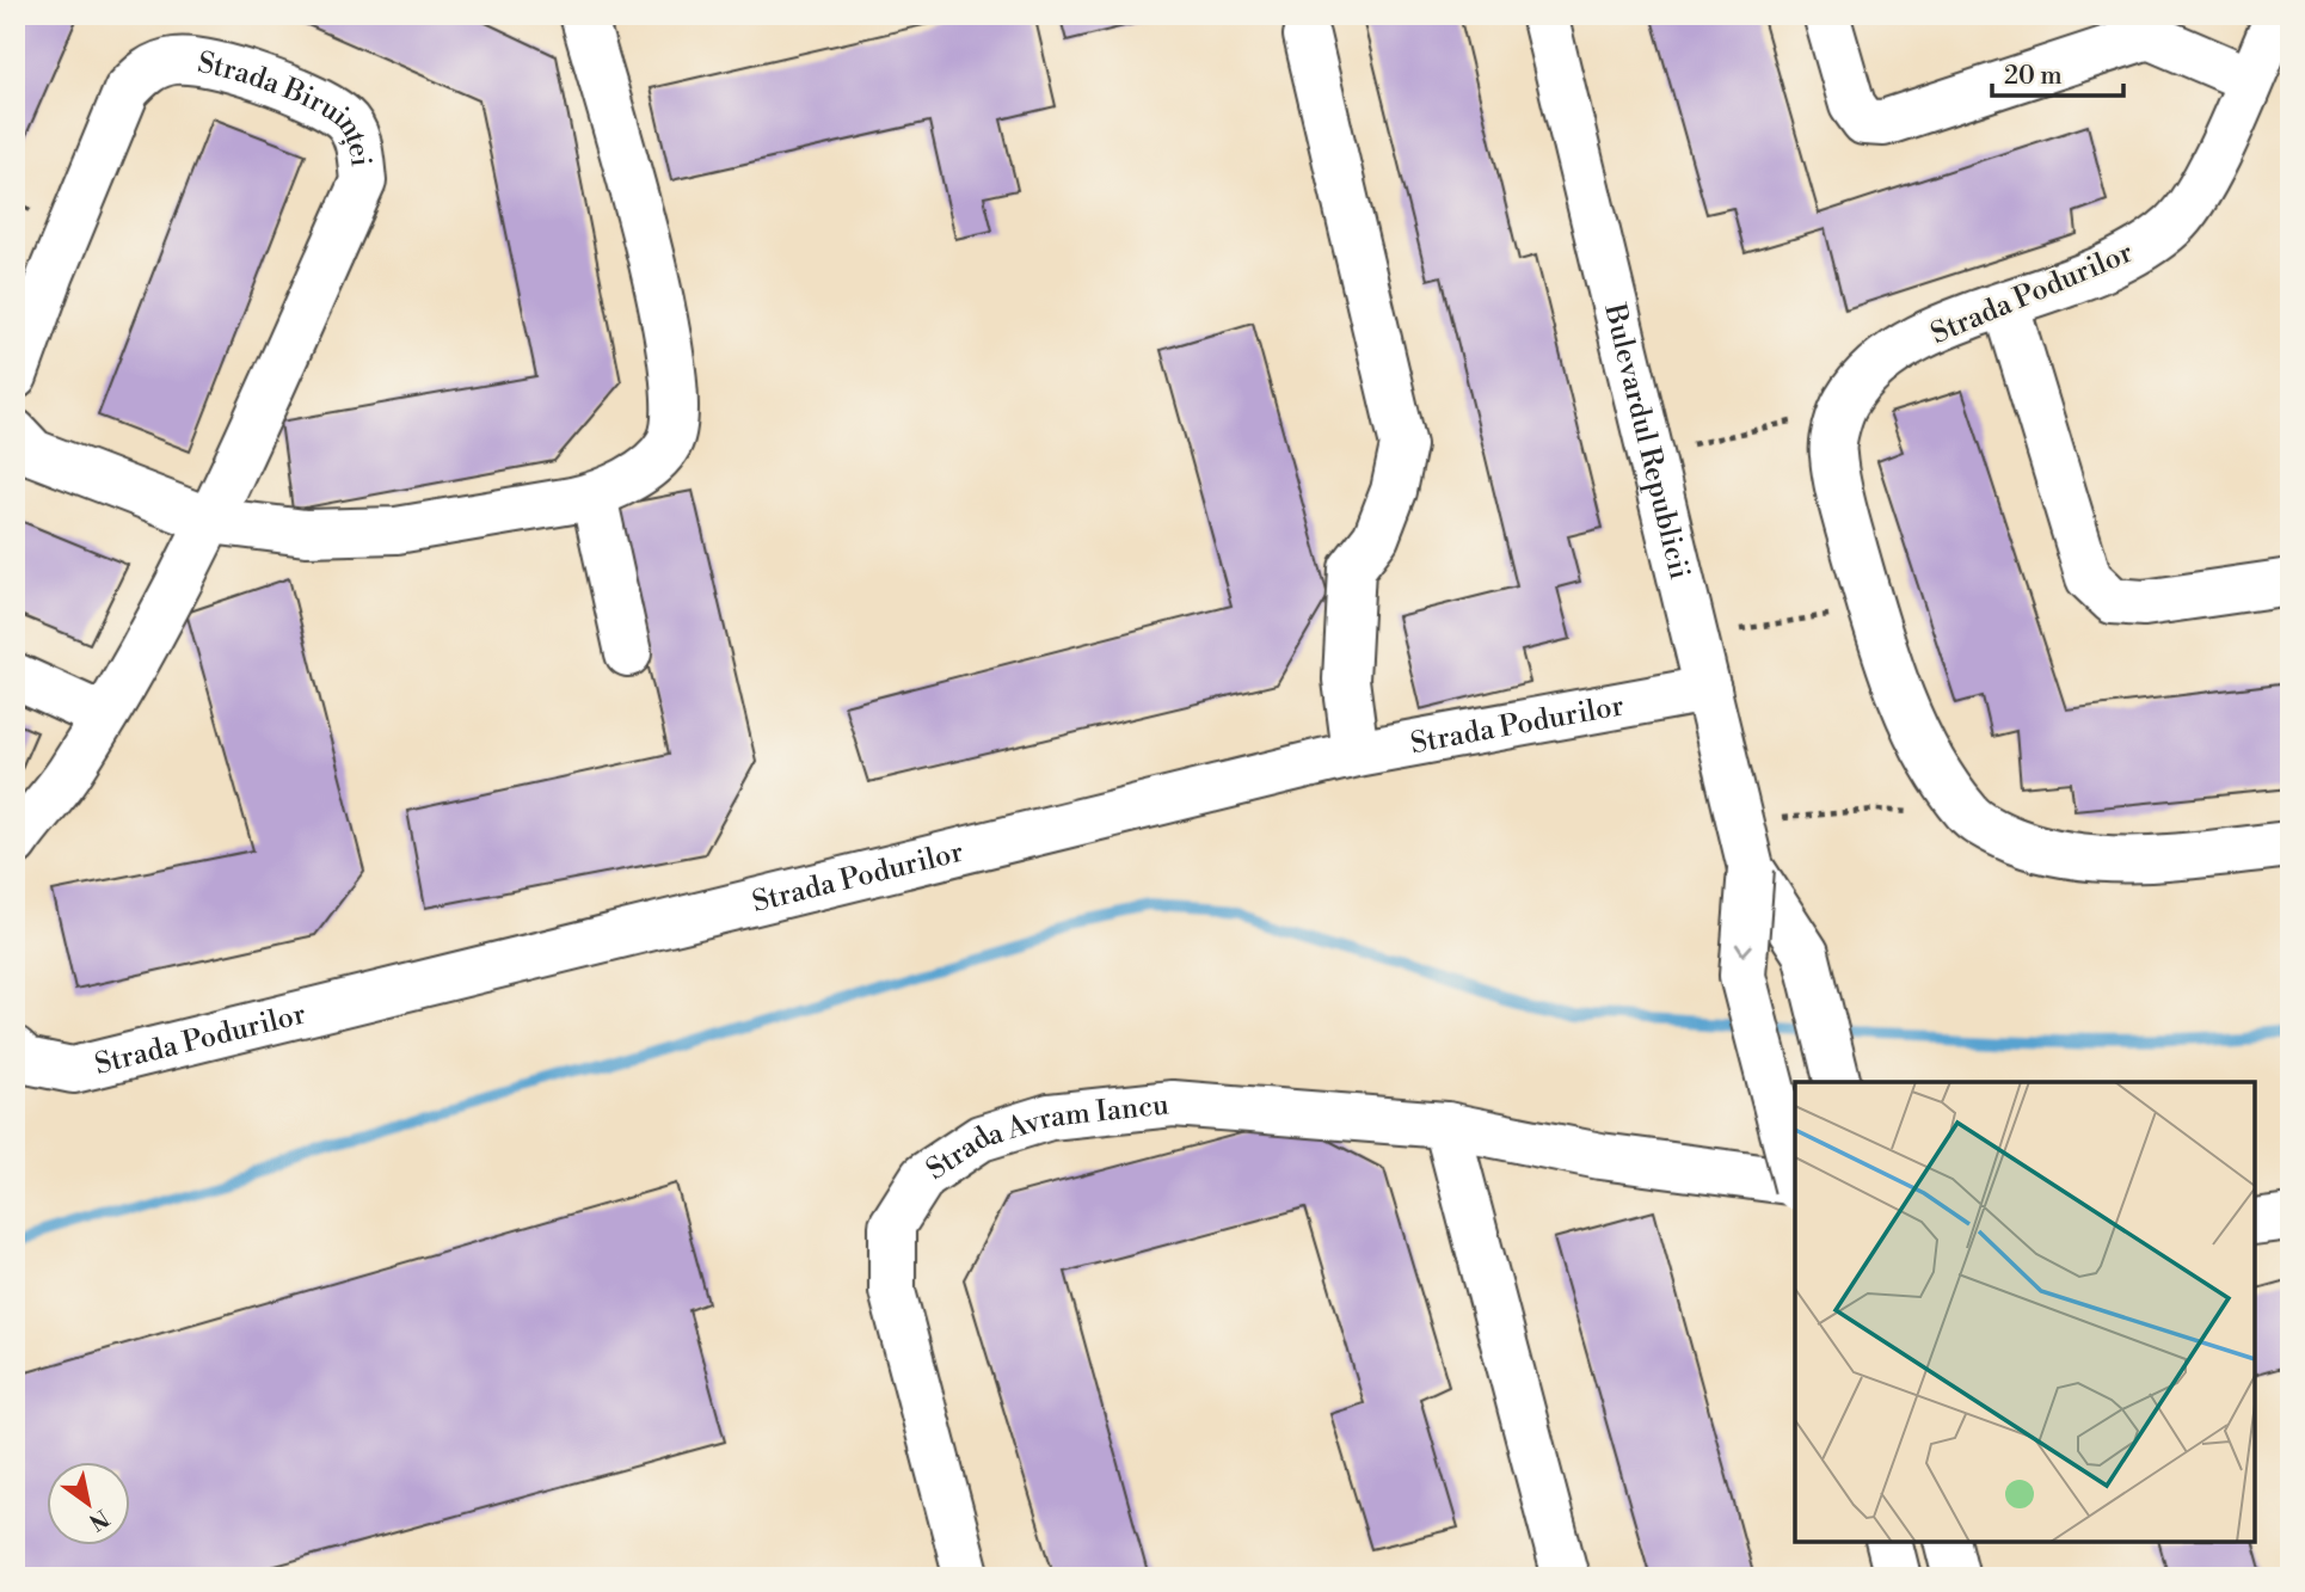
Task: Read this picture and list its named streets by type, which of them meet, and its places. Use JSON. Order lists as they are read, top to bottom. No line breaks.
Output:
{"streets":{"street":["Strada Biruinței","Strada Podurilor","Bulevardul Republicii","Strada Avram Iancu"]},"crossings":[["Strada Podurilor","Bulevardul Republicii"]],"scale_bar":"20 m","north":"bottom right"}
